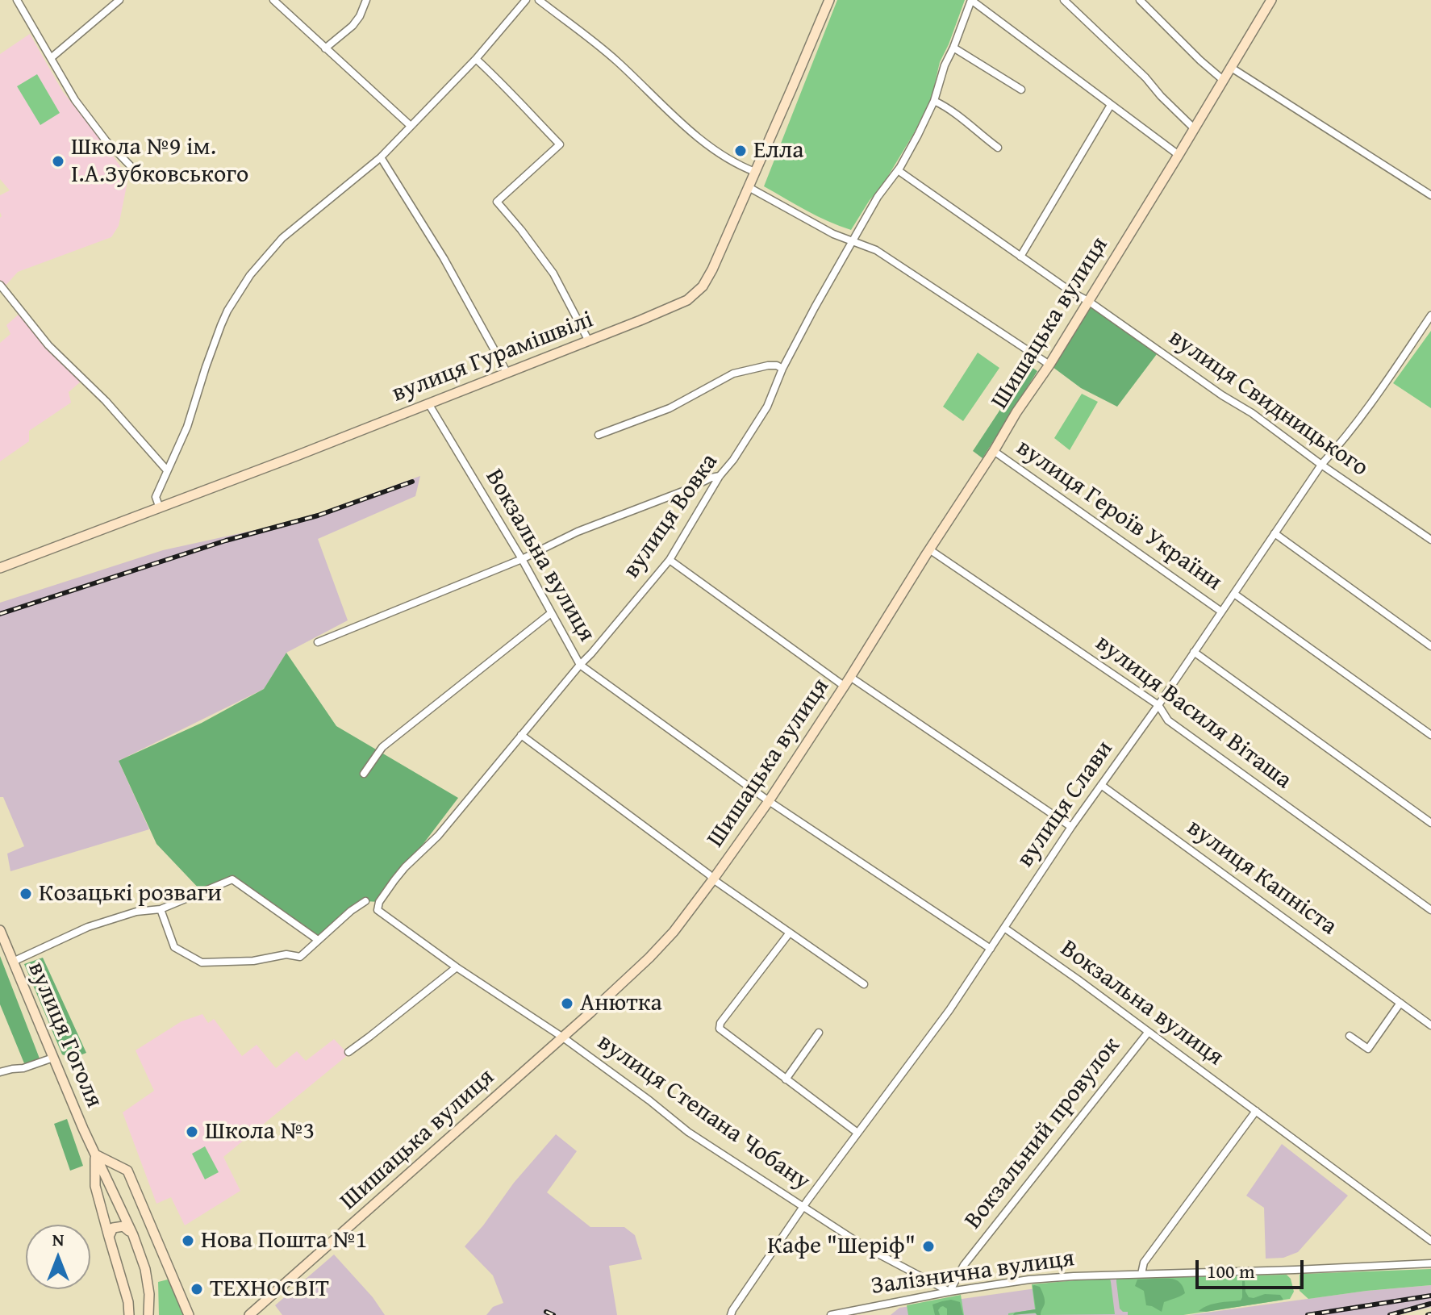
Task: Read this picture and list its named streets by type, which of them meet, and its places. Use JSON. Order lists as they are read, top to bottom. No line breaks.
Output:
{"streets":{"street":["Шишацька вулиця","вулиця Гурамішвілі","вулиця Свидницького","вулиця Героїв України","вулиця Вовка","Вокзальна вулиця","вулиця Василя Віташа","вулиця Слави","вулиця Капніста","вулиця Гоголя","вулиця Степана Чобану","Вокзальний провулок","Залізнична вулиця"]},"crossings":[["Шишацька вулиця","вулиця Свидницького"],["Шишацька вулиця","вулиця Героїв України"],["Шишацька вулиця","Вокзальна вулиця"],["Шишацька вулиця","вулиця Василя Віташа"],["Шишацька вулиця","вулиця Степана Чобану"],["вулиця Гурамішвілі","Вокзальна вулиця"],["вулиця Свидницького","вулиця Вовка"],["вулиця Свидницького","вулиця Слави"],["вулиця Героїв України","вулиця Слави"],["вулиця Вовка","Вокзальна вулиця"],["вулиця Вовка","вулиця Степана Чобану"],["Вокзальна вулиця","вулиця Слави"],["Вокзальна вулиця","Вокзальний провулок"],["вулиця Василя Віташа","вулиця Слави"],["вулиця Слави","вулиця Капніста"],["вулиця Слави","вулиця Степана Чобану"],["вулиця Степана Чобану","Вокзальний провулок"],["вулиця Степана Чобану","Залізнична вулиця"],["Вокзальний провулок","Залізнична вулиця"]],"places":["Елла","Школа №9 ім. І.А.Зубковського","Козацькі розваги","Анютка","Школа №3","Нова Пошта №1","Кафе \"Шеріф\"","ТЕХНОСВІТ"],"scale_bar":"100 m","north":"top"}
